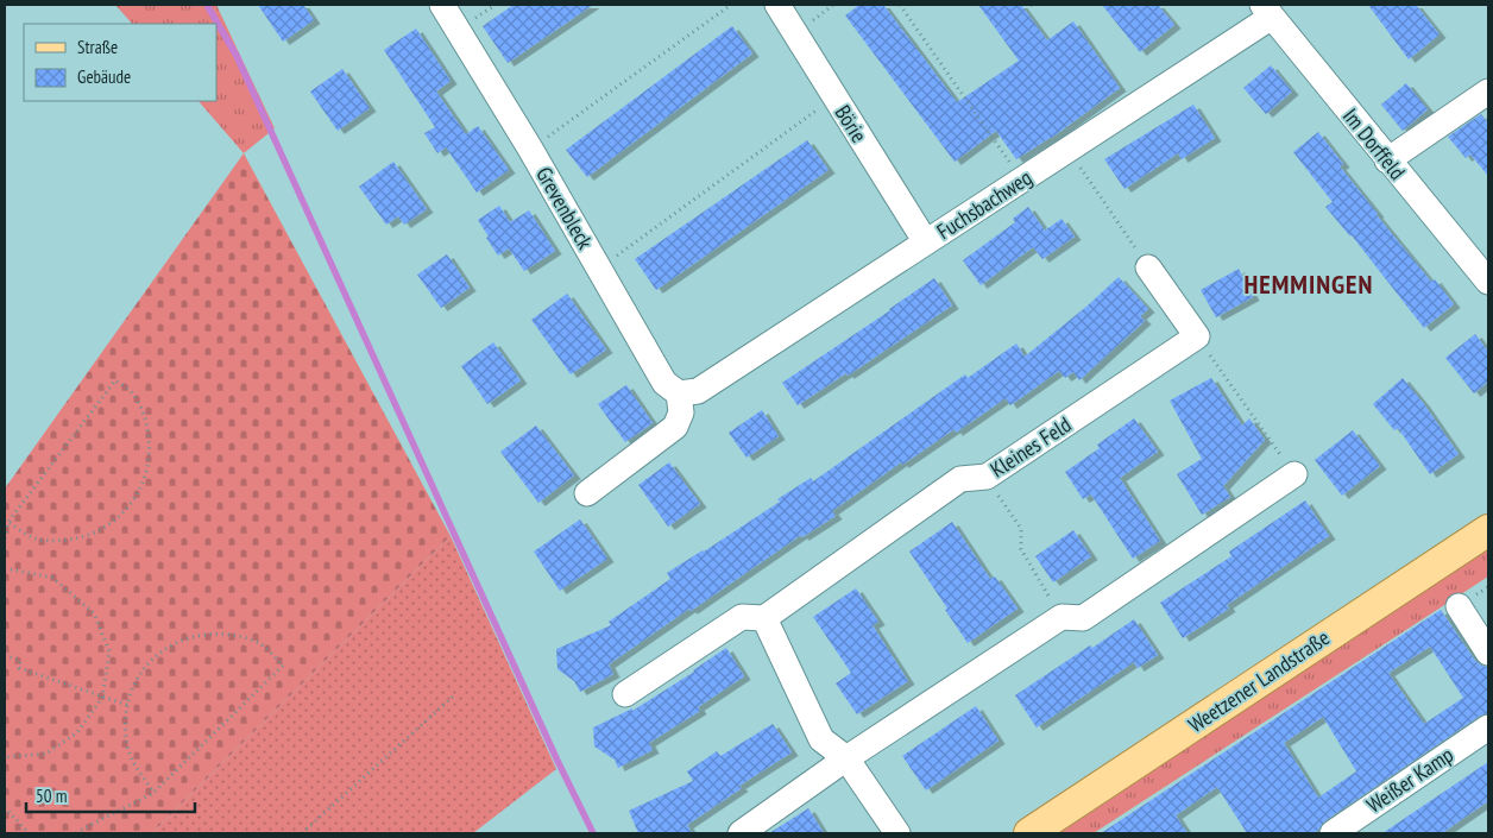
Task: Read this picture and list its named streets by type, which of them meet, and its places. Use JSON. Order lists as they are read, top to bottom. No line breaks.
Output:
{"streets":{"main road":["Weetzener Landstraße"],"street":["Börie","Im Dorffeld","Fuchsbachweg","Grevenbleck","Kleines Feld","Weißer Kamp"]},"crossings":[["Börie","Fuchsbachweg"],["Im Dorffeld","Fuchsbachweg"],["Fuchsbachweg","Grevenbleck"]],"districts":["HEMMINGEN"],"legend":["Straße","Gebäude"],"scale_bar":"50 m"}
